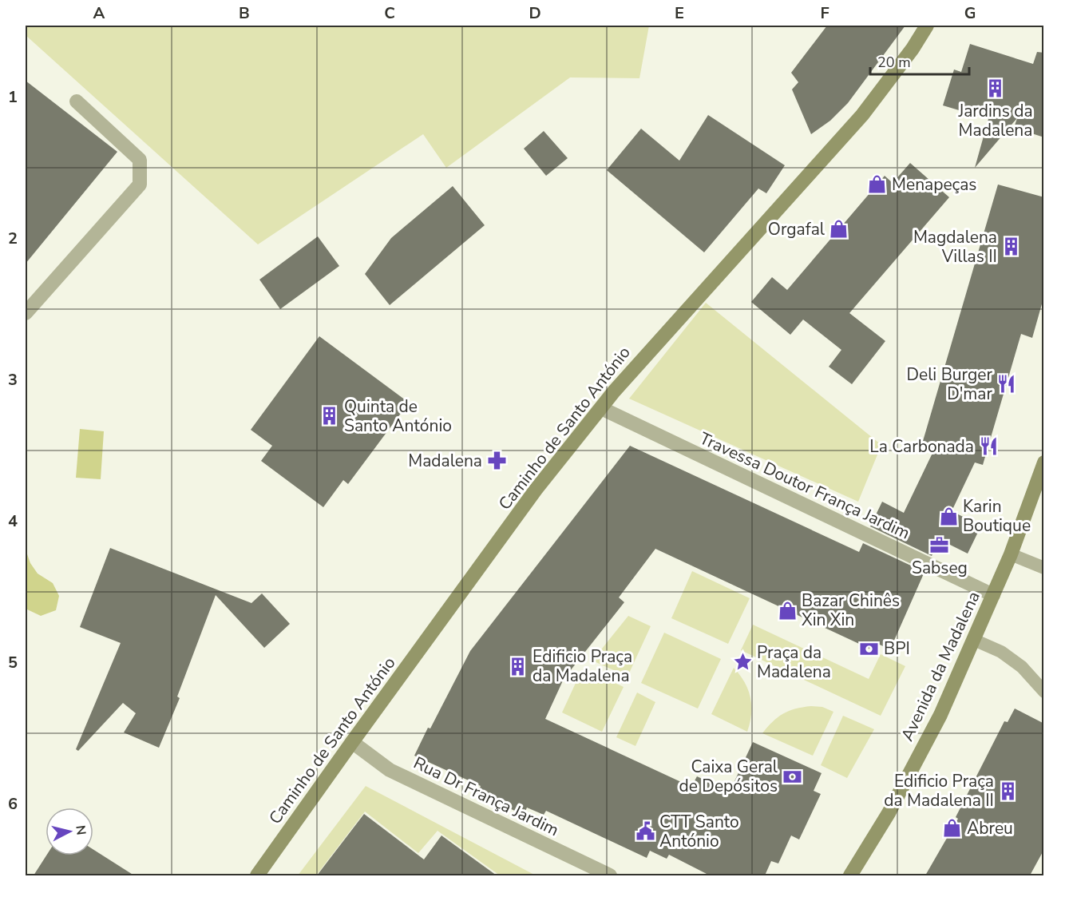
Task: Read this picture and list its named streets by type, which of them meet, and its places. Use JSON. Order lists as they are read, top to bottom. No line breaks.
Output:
{"streets":{"street":["Caminho de Santo António","Travessa Doutor França Jardim","Avenida da Madalena","Rua Dr França Jardim"]},"crossings":[["Caminho de Santo António","Travessa Doutor França Jardim"],["Caminho de Santo António","Rua Dr França Jardim"],["Travessa Doutor França Jardim","Avenida da Madalena"]],"places":{"building":["Jardins da Madalena","Magdalena Villas II","Quinta de Santo António","Edificio Praça da Madalena","Edificio Praça da Madalena II"],"shop":["Menapeças","Orgafal","Karin Boutique","Bazar Chinês Xin Xin","Abreu"],"restaurant":["Deli Burger D'mar","La Carbonada"],"pharmacy":["Madalena"],"office":["Sabseg"],"bank":["BPI","Caixa Geral de Depósitos"],"place":["Praça da Madalena"],"public building":["CTT Santo António"]},"scale_bar":"20 m","north":"right","grid":{"columns":["A","B","C","D","E","F","G"],"rows":["1","2","3","4","5","6"]}}
